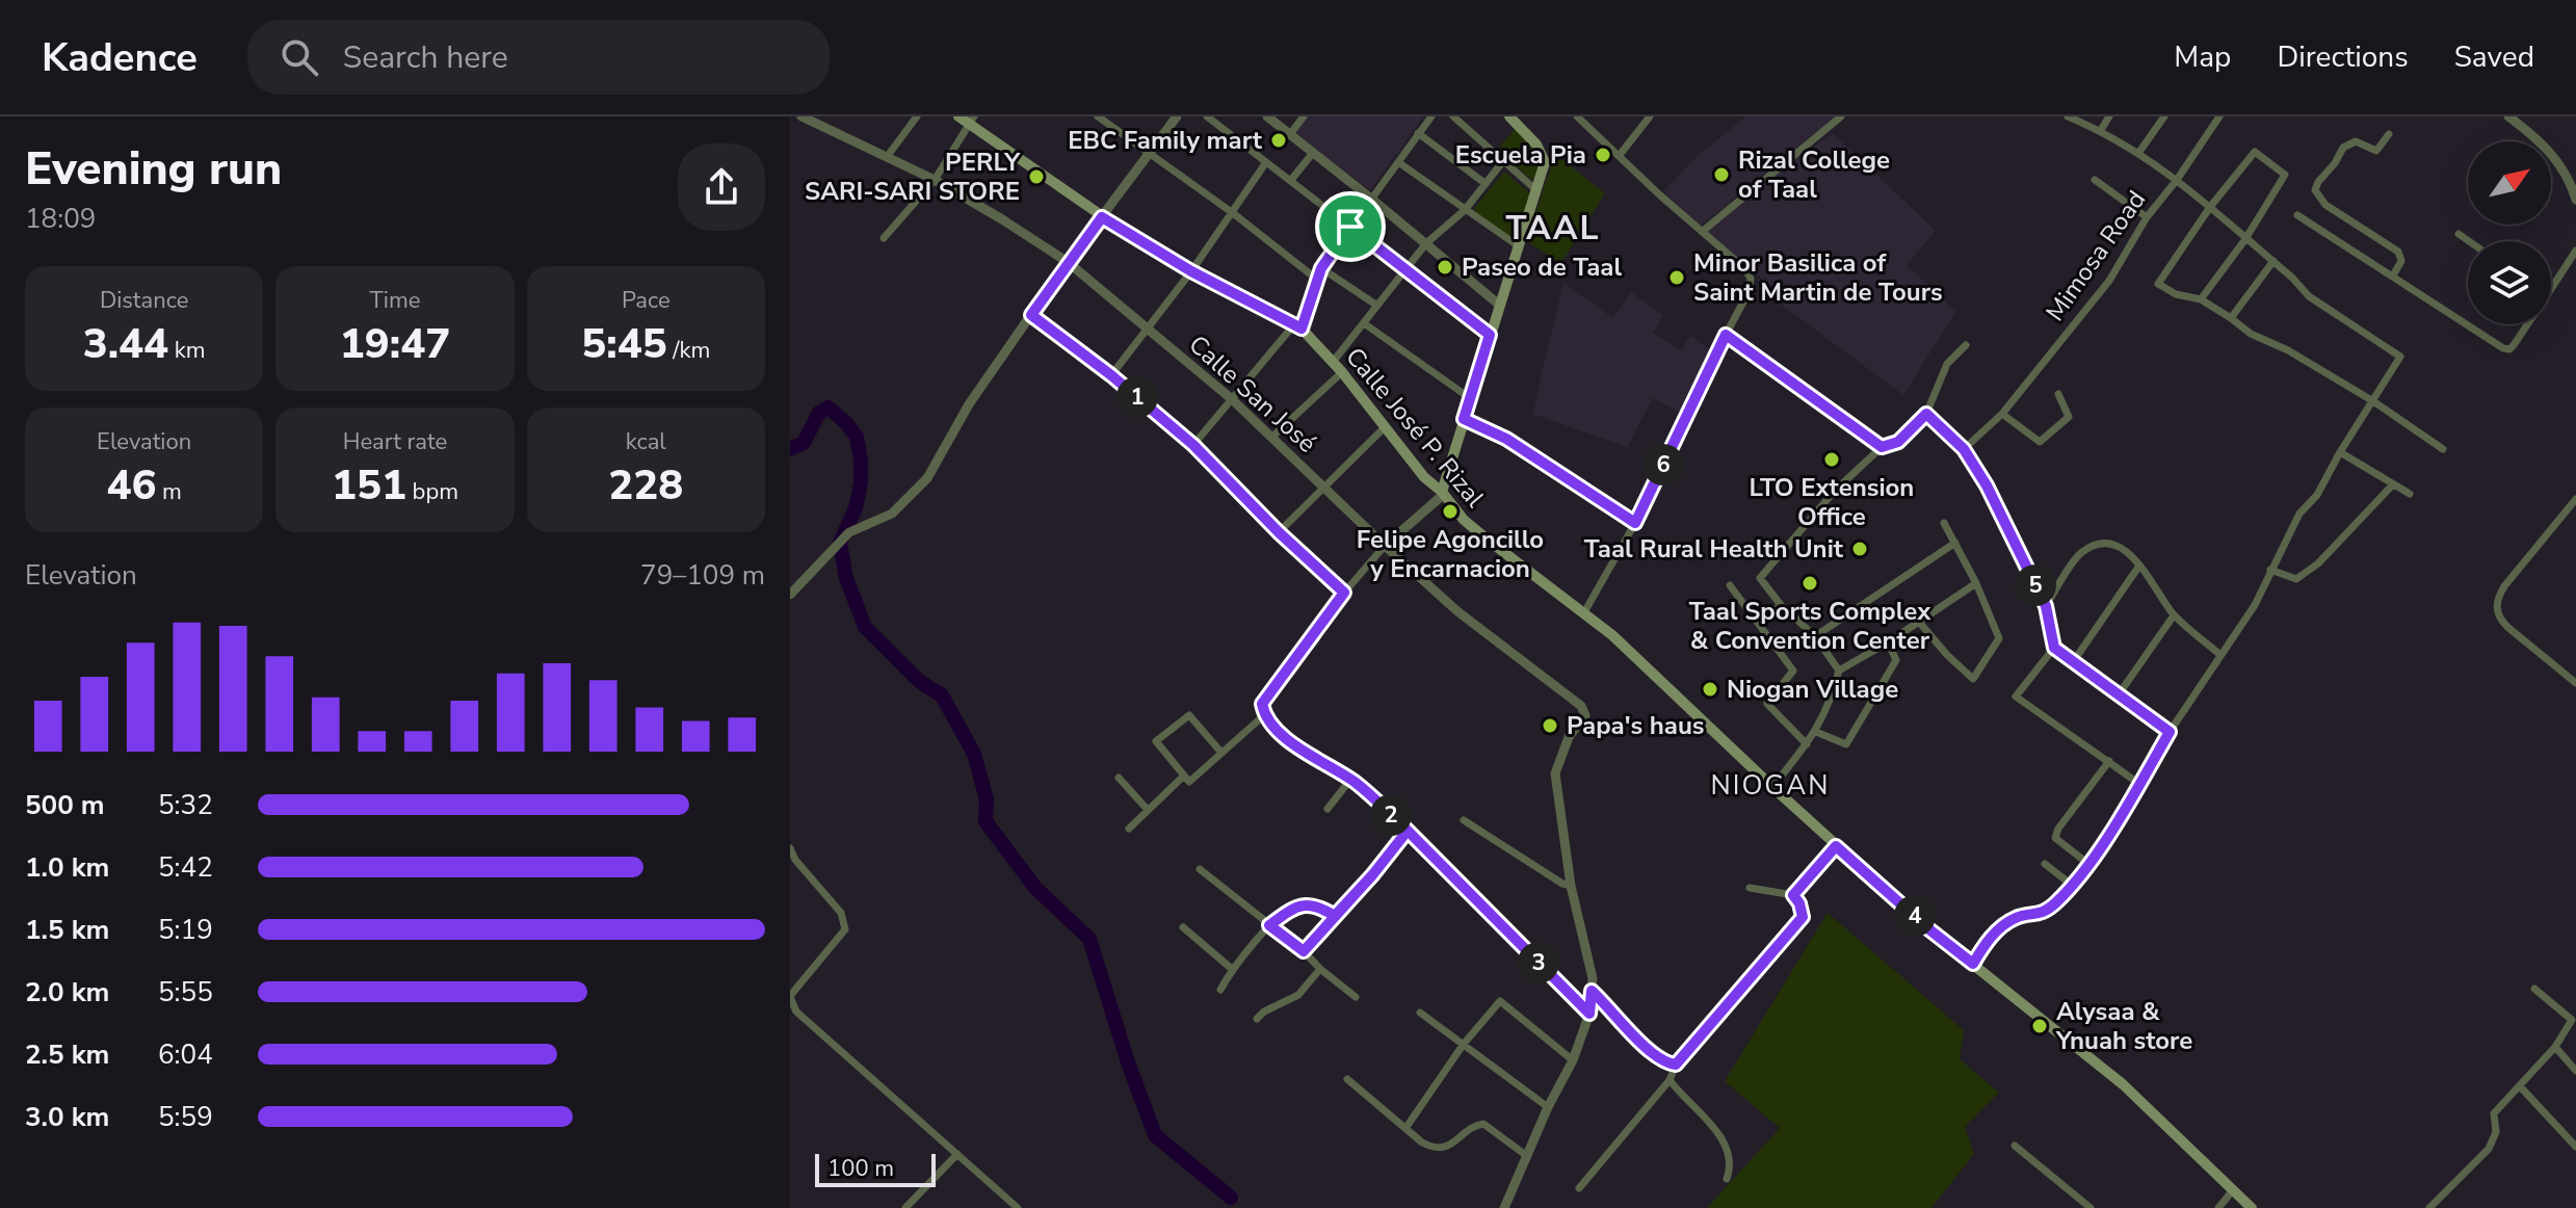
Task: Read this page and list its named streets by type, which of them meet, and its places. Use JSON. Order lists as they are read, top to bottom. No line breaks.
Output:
{"streets":{"main road":["Calle José P. Rizal"],"street":["Mimosa Road","Calle San José"]},"districts":["TAAL","NIOGAN"],"places":["EBC Family mart","Escuela Pia","Rizal College of Taal","PERLY SARI-SARI STORE","Paseo de Taal","Minor Basilica of Saint Martin de Tours","LTO Extension Office","Felipe Agoncillo y Encarnacion","Taal Rural Health Unit","Taal Sports Complex & Convention Center","Niogan Village","Papa's haus","Alysaa & Ynuah store"],"scale_bar":"100 m","north":"top right","page":{"header":"Kadence","search":"Search here","nav":["Map","Directions","Saved"],"heading":["Evening run","18:09"],"stats":[["Distance","3.44 km"],["Time","19:47"],["Pace","5:45 /km"],["Elevation","46 m"],["Heart rate","151 bpm"],["kcal","228"]],"pins":["1","6","5","2","4","3"],"chart":["Elevation","79–109 m"],"list":[{"name":"500 m","note":"5:32"},{"name":"1.0 km","note":"5:42"},{"name":"1.5 km","note":"5:19"},{"name":"2.0 km","note":"5:55"},{"name":"2.5 km","note":"6:04"},{"name":"3.0 km","note":"5:59"}],"scale":"100 m"}}
